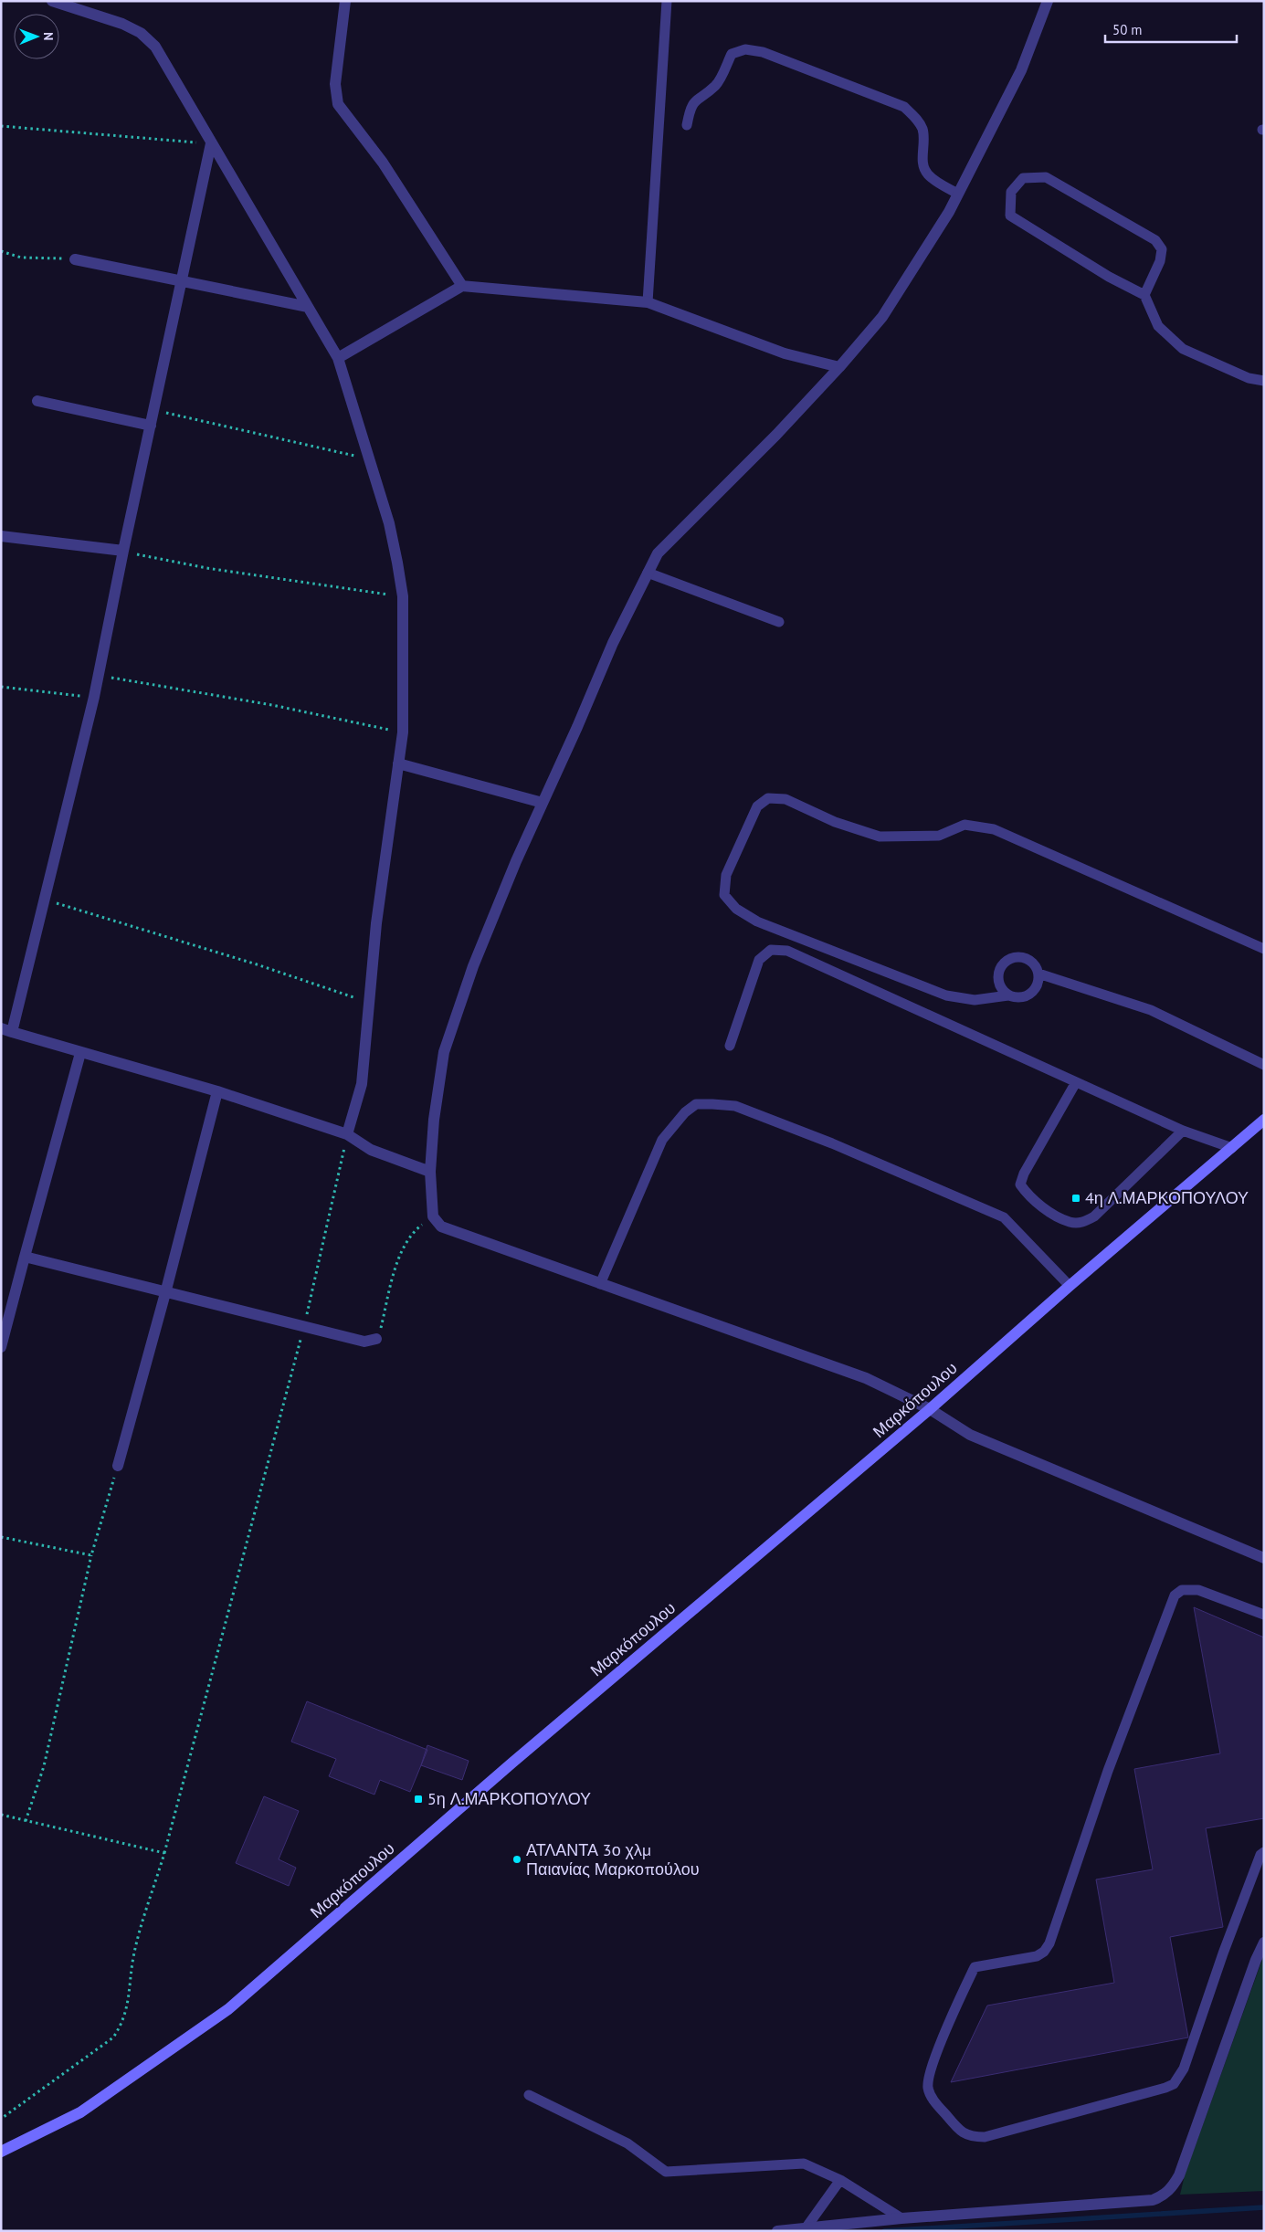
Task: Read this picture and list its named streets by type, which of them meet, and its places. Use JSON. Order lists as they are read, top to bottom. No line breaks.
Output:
{"streets":{"main road":["Μαρκόπουλου"]},"places":{"transit":["4η Λ.ΜΑΡΚΟΠΟΥΛΟΥ","5η Λ.ΜΑΡΚΟΠΟΥΛΟΥ"],"other":["ΑΤΛΑΝΤΑ 3ο χλμ Παιανίας Μαρκοπούλου"]},"scale_bar":"50 m","north":"right"}
